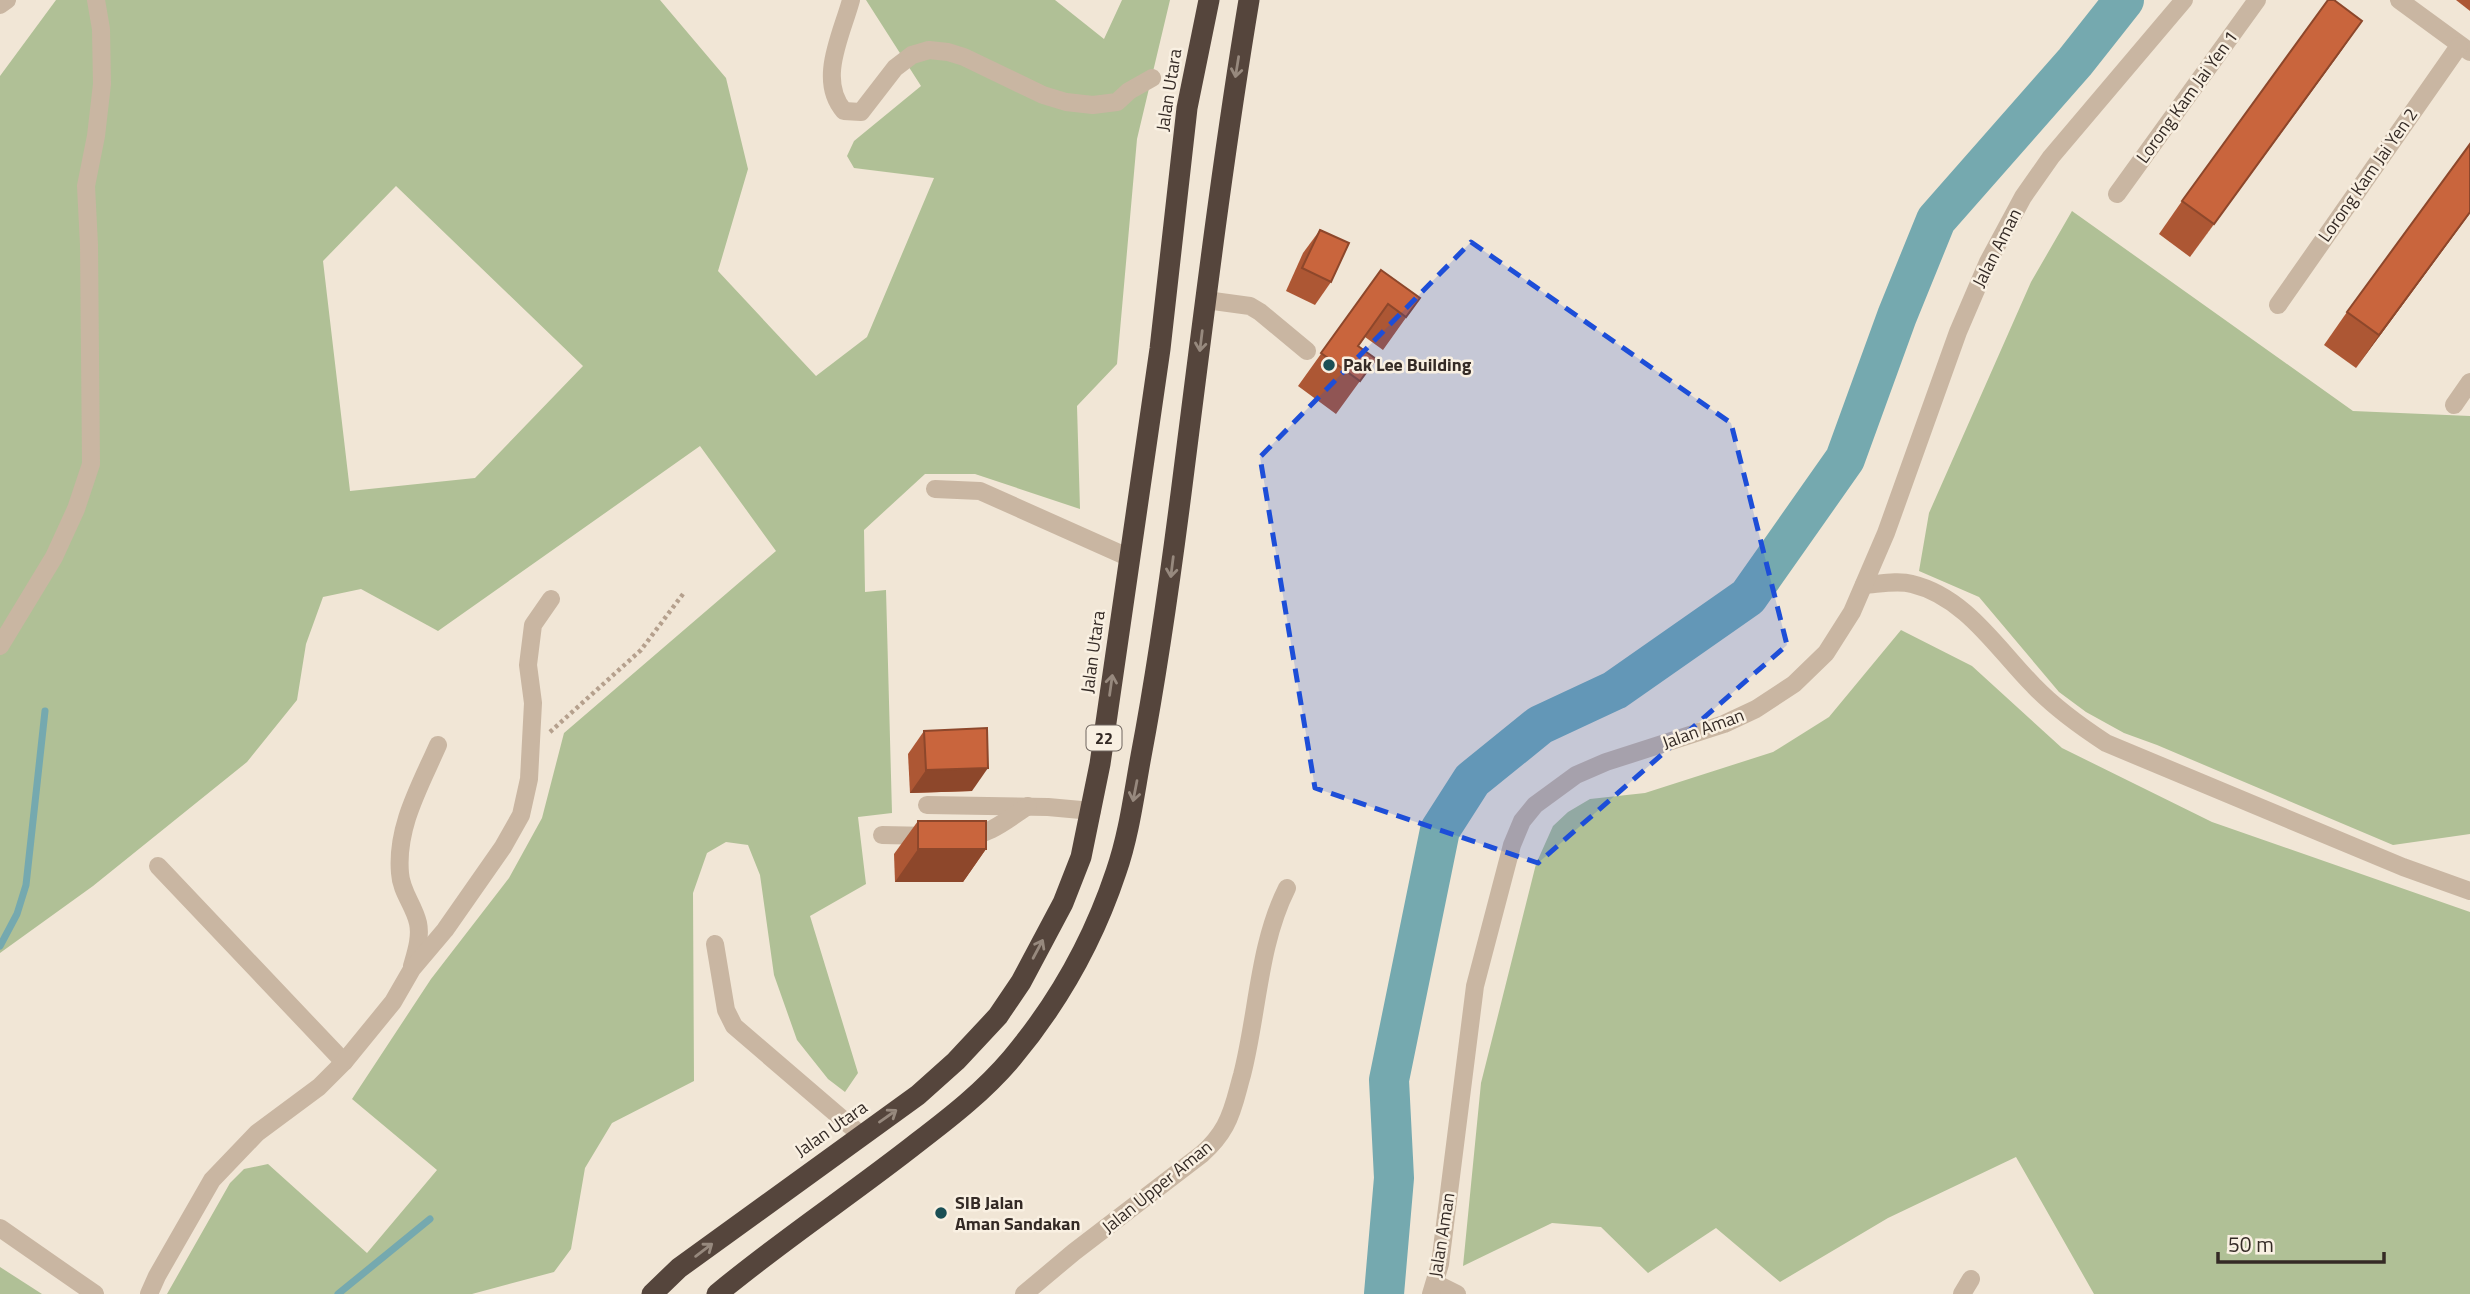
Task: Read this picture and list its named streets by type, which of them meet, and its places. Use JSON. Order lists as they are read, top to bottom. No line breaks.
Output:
{"streets":{"highway":["Jalan Utara","22"],"street":["Lorong Kam Jai Yen 1","Lorong Kam Jai Yen 2","Jalan Aman","Jalan Upper Aman"]},"places":["Pak Lee Building","SIB Jalan Aman Sandakan"],"scale_bar":"50 m"}
